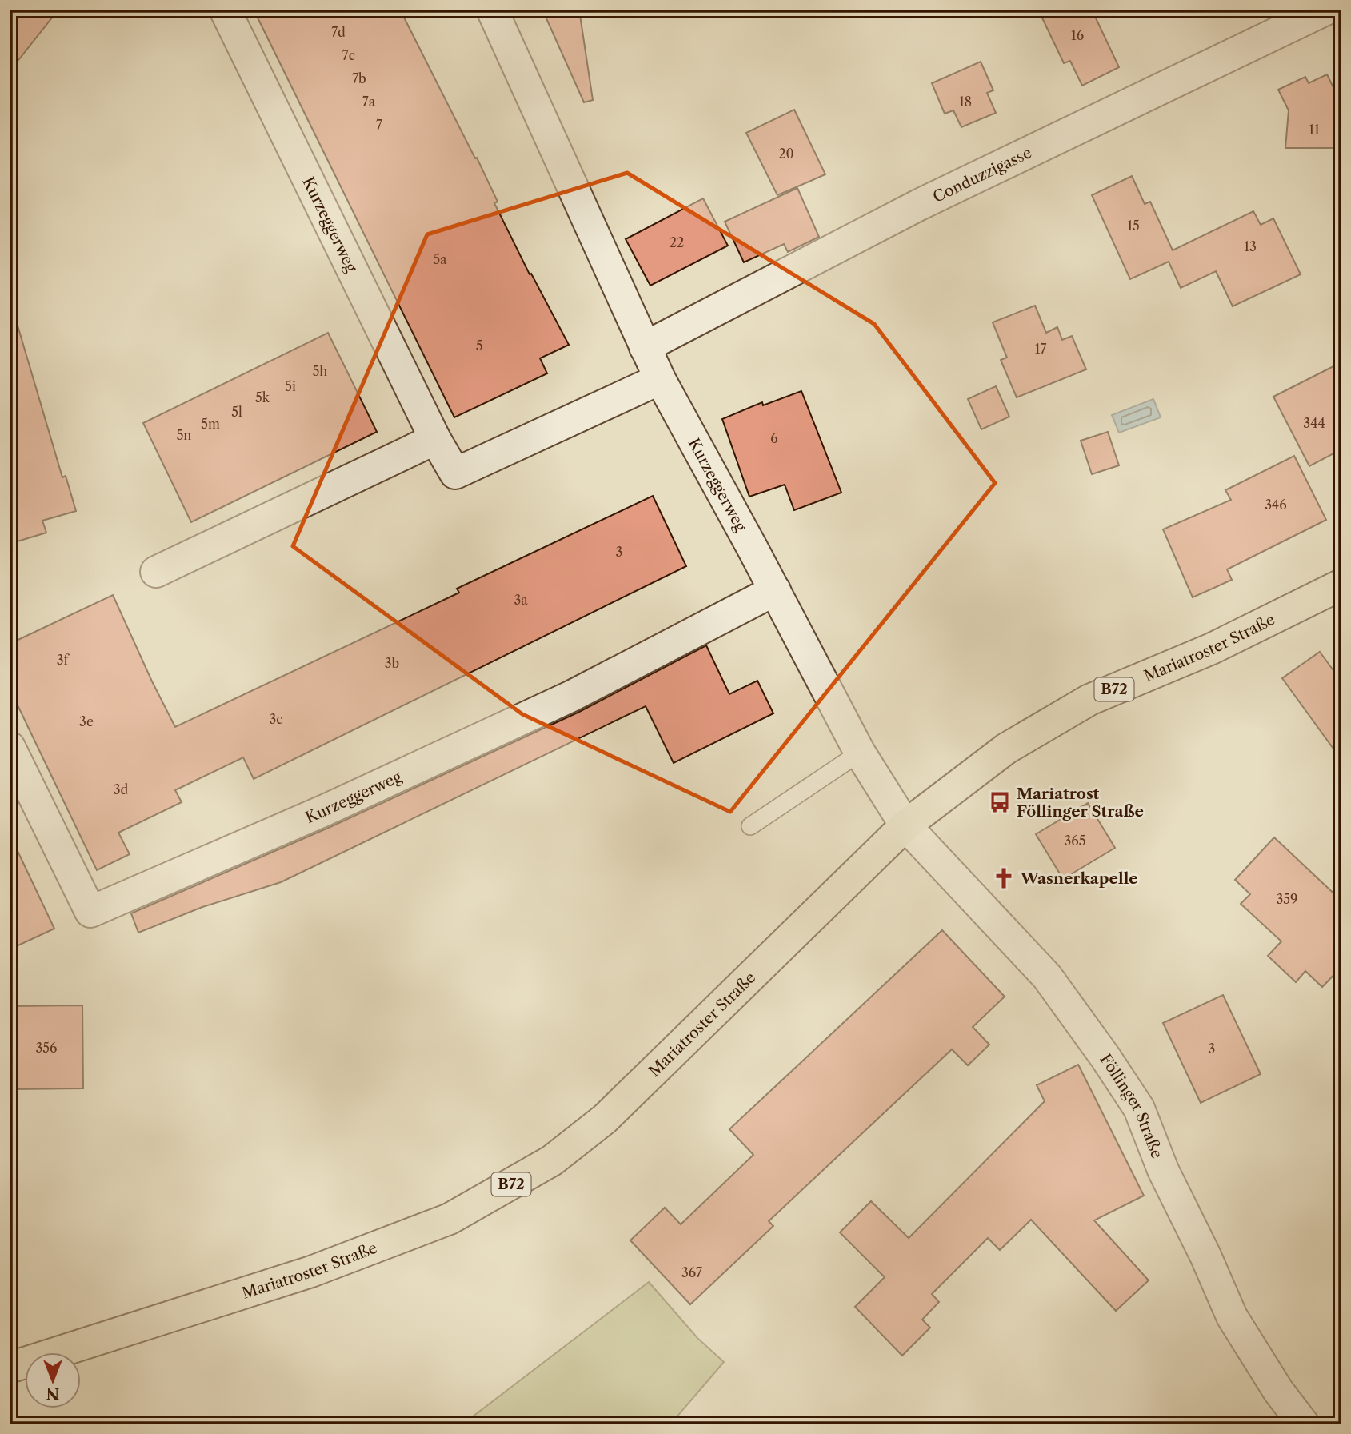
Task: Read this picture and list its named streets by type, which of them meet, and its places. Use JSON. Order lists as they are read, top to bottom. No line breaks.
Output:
{"streets":{"main road":["Mariatroster Straße","B72"],"street":["Conduzzigasse","Kurzeggerweg","Föllinger Straße"]},"crossings":[["Conduzzigasse","Kurzeggerweg"],["Kurzeggerweg","Mariatroster Straße"],["Kurzeggerweg","Föllinger Straße"],["Mariatroster Straße","Föllinger Straße"]],"places":{"bus stop":["Mariatrost Föllinger Straße"],"church":["Wasnerkapelle"]},"house_numbers":["7d","16","7c","7b","7a","18","7","11","20","15","22","13","5a","5","17","5h","5i","5k","5l","344","5m","5n","6","346","3","3a","3f","3b","3c","3e","3d","365","359","356","3","367"],"north":"bottom"}
